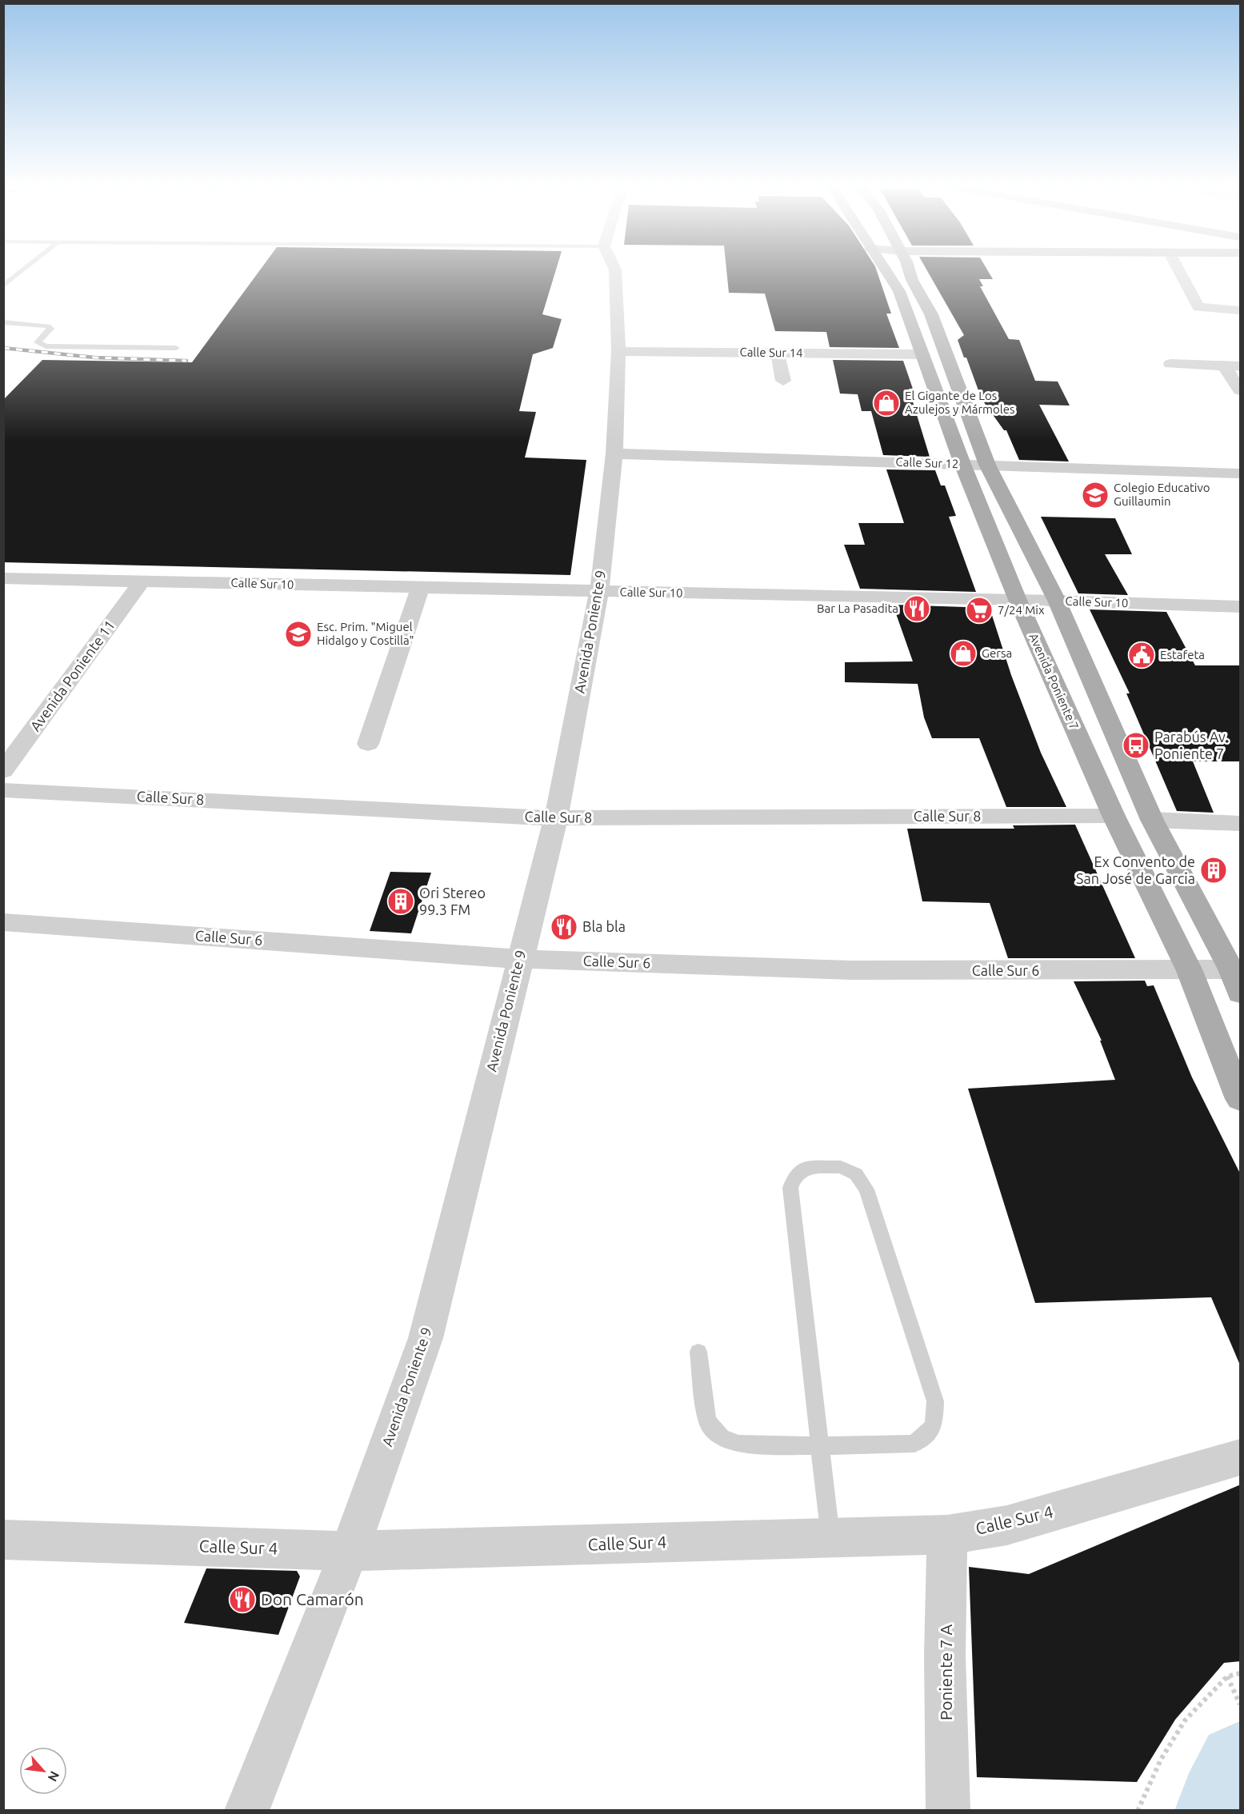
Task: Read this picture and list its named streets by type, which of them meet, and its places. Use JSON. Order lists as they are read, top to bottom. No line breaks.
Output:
{"streets":{"main road":["Avenida Poniente 7"],"street":["Calle Sur 14","Calle Sur 12","Calle Sur 10","Avenida Poniente 9","Avenida Poniente 11","Calle Sur 8","Calle Sur 6","Calle Sur 4","Poniente 7 A"]},"crossings":[["Calle Sur 14","Avenida Poniente 9"],["Calle Sur 14","Avenida Poniente 7"],["Calle Sur 12","Avenida Poniente 9"],["Calle Sur 12","Avenida Poniente 7"],["Calle Sur 10","Avenida Poniente 9"],["Calle Sur 10","Avenida Poniente 11"],["Calle Sur 10","Avenida Poniente 7"],["Avenida Poniente 9","Calle Sur 8"],["Avenida Poniente 9","Calle Sur 6"],["Avenida Poniente 9","Calle Sur 4"],["Avenida Poniente 7","Calle Sur 8"],["Avenida Poniente 7","Calle Sur 6"],["Calle Sur 4","Poniente 7 A"]],"places":{"shop":["El Gigante de Los Azulejos y Mármoles","Gersa"],"school or university":["Colegio Educativo Guillaumin","Esc. Prim. \"Miguel Hidalgo y Costilla\""],"restaurant":["Bar La Pasadita","Bla bla","Don Camarón"],"supermarket":["7/24 Mix"],"public building":["Estafeta"],"bus stop":["Parabús Av. Poniente 7"],"building":["Ex Convento de San José de Garcia","Ori Stereo 99.3 FM"]},"north":"bottom right"}
